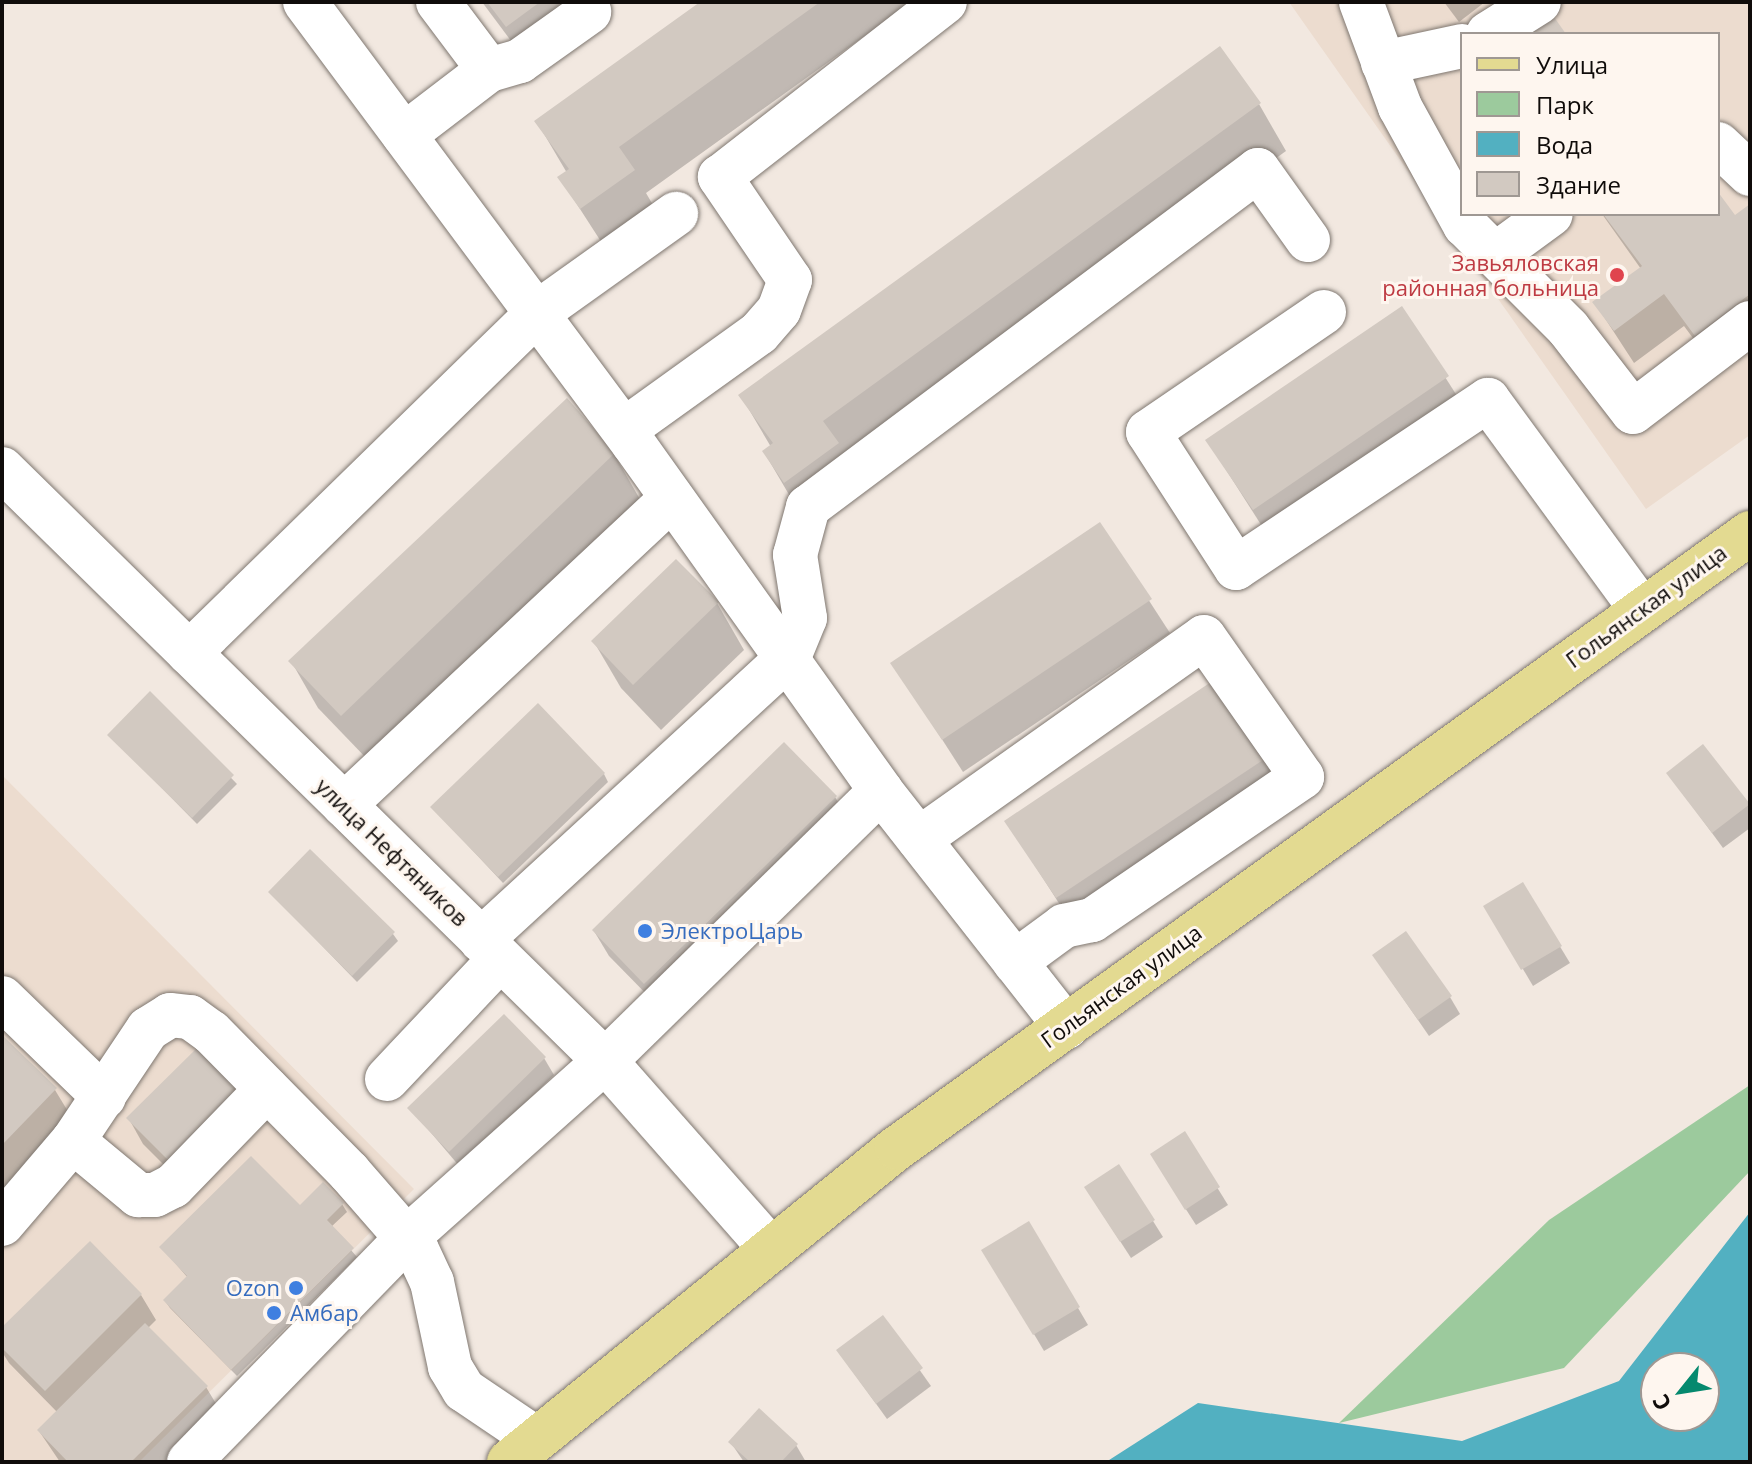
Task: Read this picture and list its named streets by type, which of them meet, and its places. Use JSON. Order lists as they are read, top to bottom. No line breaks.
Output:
{"streets":{"main road":["Гольянская улица"],"street":["улица Нефтяников"]},"crossings":[["Гольянская улица","улица Нефтяников"]],"places":["Завьяловская районная больница","ЭлектроЦарь","Ozon","Амбар"],"legend":["Улица","Парк","Вода","Здание"],"north":"bottom left"}
